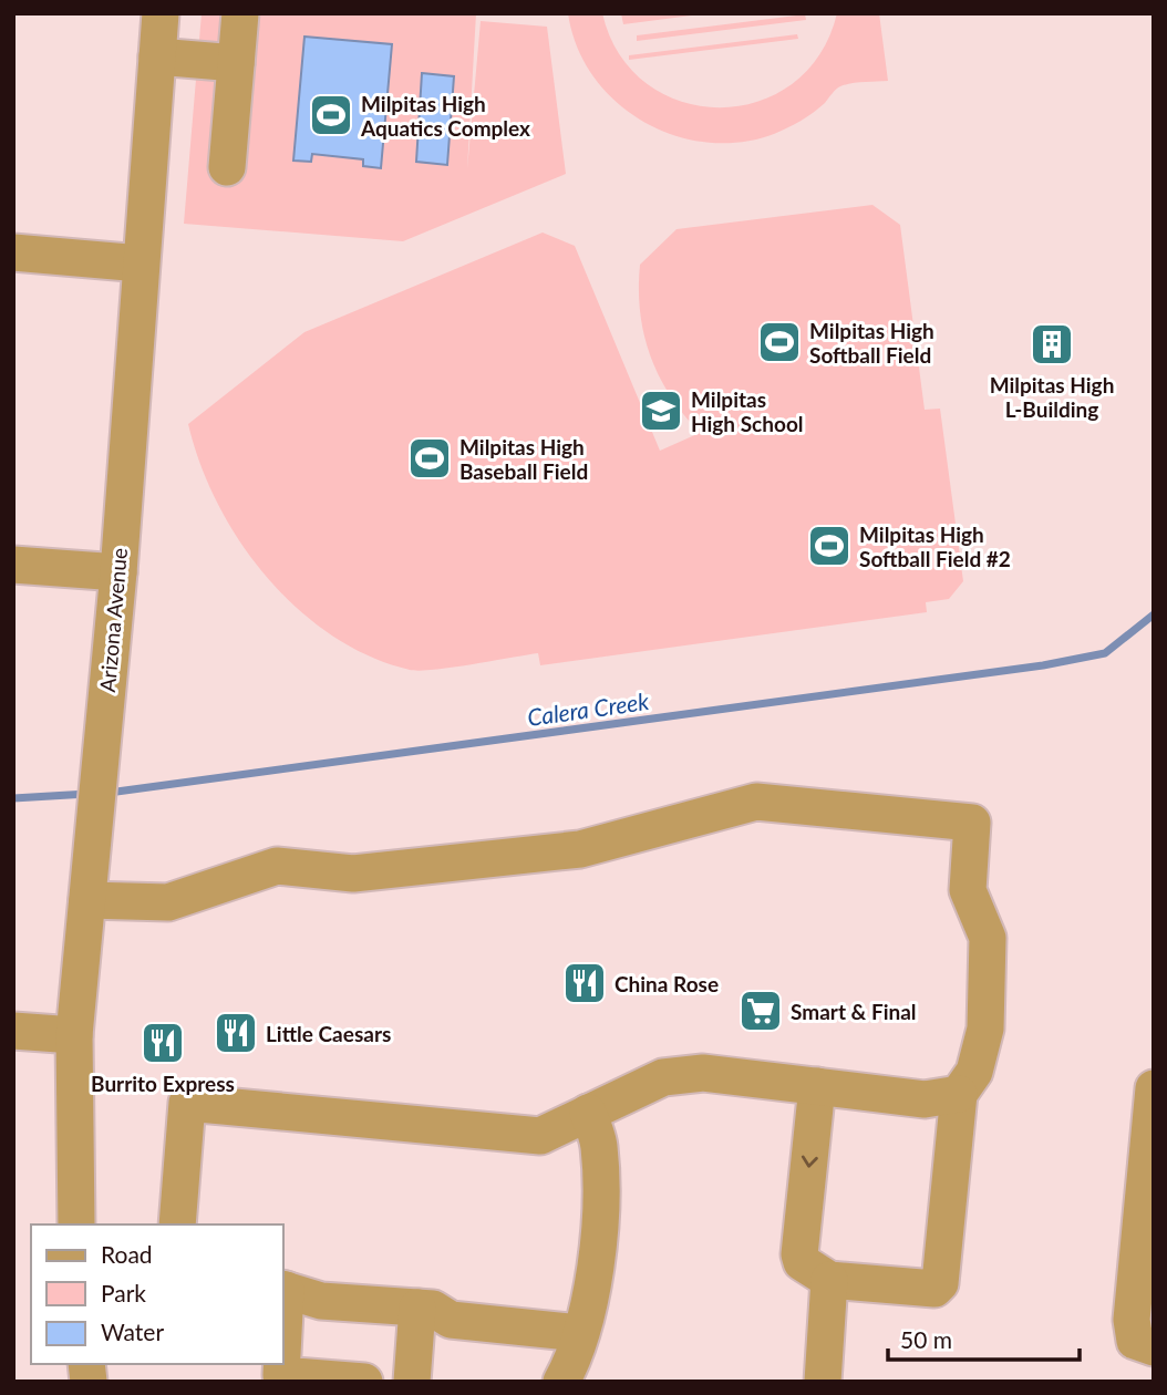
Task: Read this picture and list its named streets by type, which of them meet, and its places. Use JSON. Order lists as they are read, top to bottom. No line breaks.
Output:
{"streets":{"street":["Arizona Avenue"]},"water":["Calera Creek"],"places":{"sports":["Milpitas High Aquatics Complex","Milpitas High Softball Field","Milpitas High Baseball Field","Milpitas High Softball Field #2"],"building":["Milpitas High L-Building"],"school or university":["Milpitas High School"],"restaurant":["China Rose","Little Caesars","Burrito Express"],"supermarket":["Smart & Final"]},"legend":["Road","Park","Water"],"scale_bar":"50 m"}
